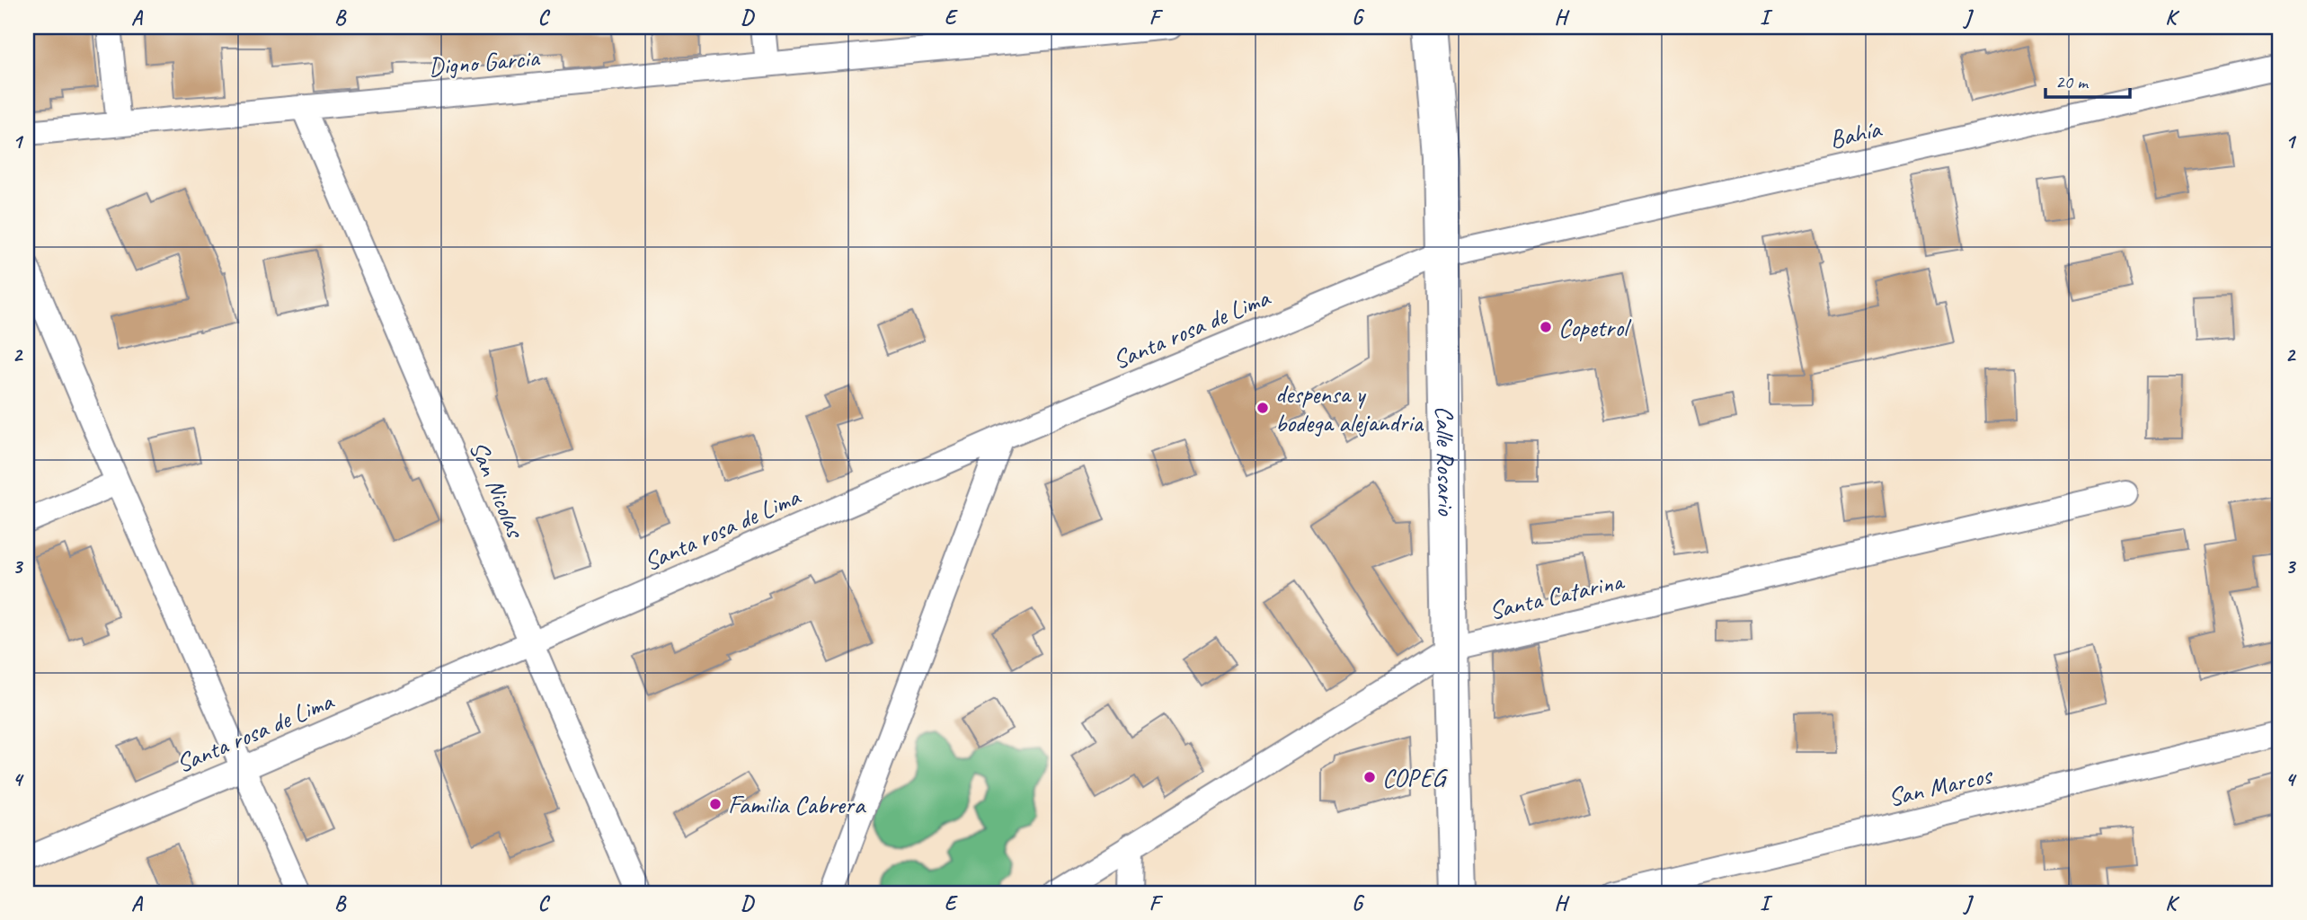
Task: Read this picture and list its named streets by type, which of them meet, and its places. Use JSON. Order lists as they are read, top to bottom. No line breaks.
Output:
{"streets":{"main road":["Calle Rosario"],"street":["Digno Garcia","Bahía","Santa rosa de Lima","San Nicolas","Santa Catarina","San Marcos"]},"crossings":[["Digno Garcia","San Nicolas"],["Bahía","Santa rosa de Lima"],["Bahía","Calle Rosario"],["Santa rosa de Lima","Calle Rosario"],["Santa rosa de Lima","San Nicolas"],["Calle Rosario","Santa Catarina"]],"places":["Copetrol","despensa y bodega alejandria","COPEG","Familia Cabrera"],"scale_bar":"20 m","grid":{"columns":["A","B","C","D","E","F","G","H","I","J","K"],"rows":["1","2","3","4"]}}
